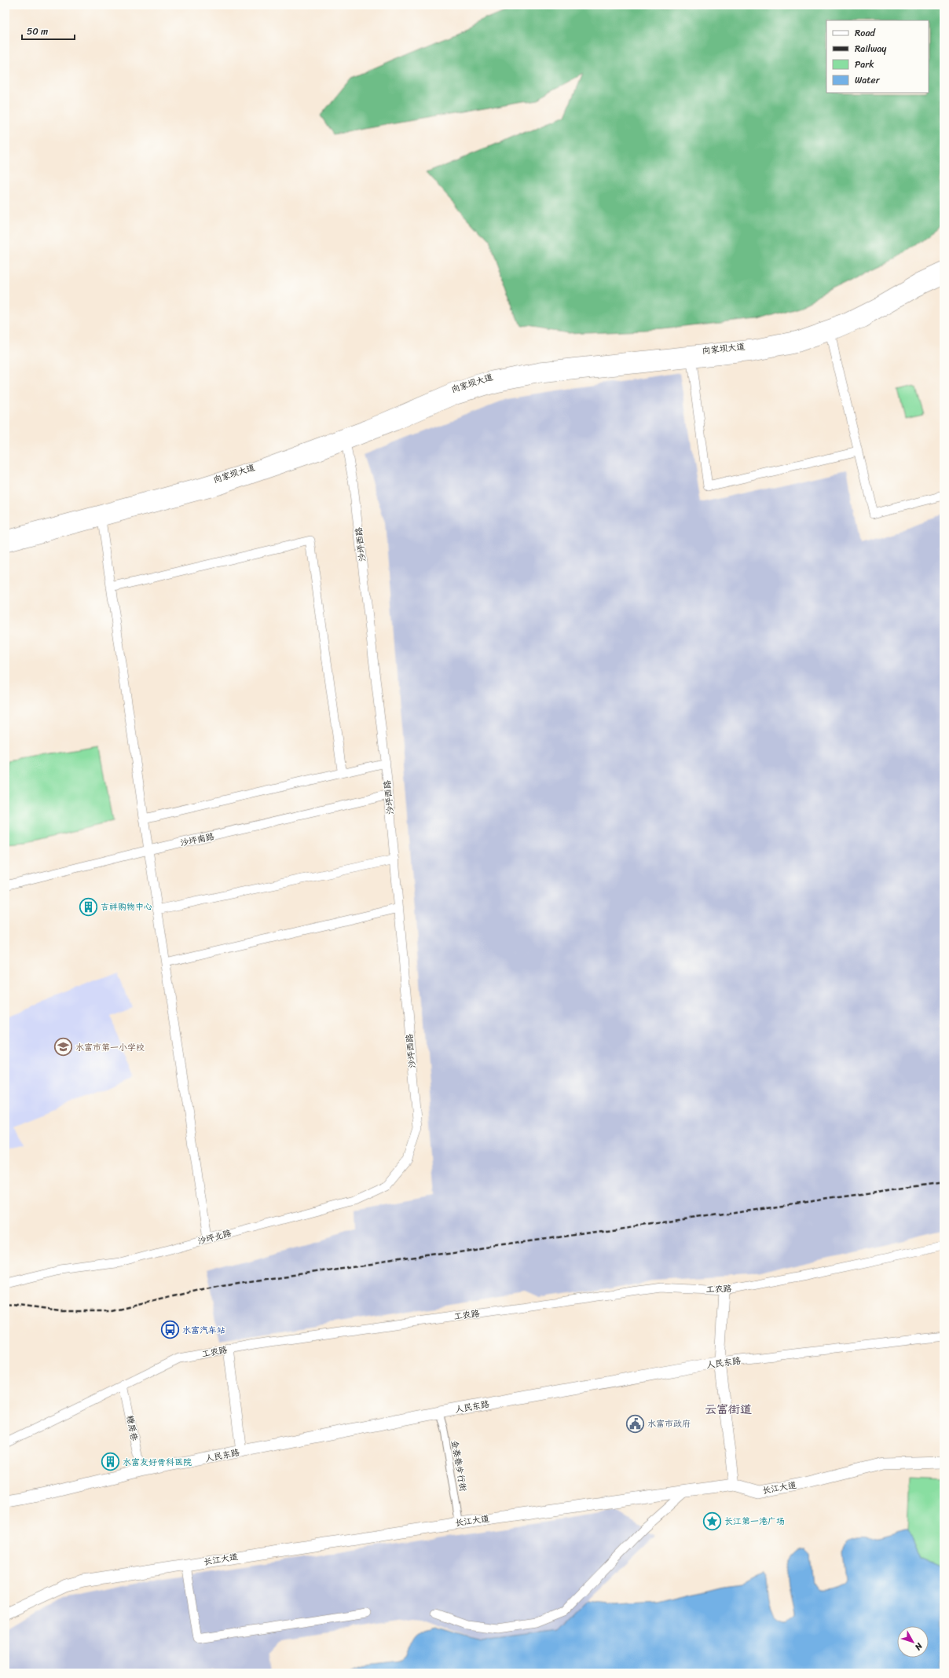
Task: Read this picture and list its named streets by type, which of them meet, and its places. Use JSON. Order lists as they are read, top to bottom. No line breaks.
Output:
{"streets":{"main road":["向家坝大道","人民东路","长江大道"],"street":["沙坪西路","沙坪南路","沙坪北路","工农路","糖房巷","金泰巷步行街"]},"crossings":[["向家坝大道","沙坪西路"],["沙坪西路","沙坪南路"],["沙坪西路","沙坪北路"],["工农路","糖房巷"],["人民东路","糖房巷"],["人民东路","金泰巷步行街"],["金泰巷步行街","长江大道"]],"districts":["云富街道"],"places":{"building":["吉祥购物中心","水富友好骨科医院"],"school or university":["水富市第一小学校"],"bus stop":["水富汽车站"],"public building":["水富市政府"],"place":["长江第一港广场"]},"legend":["Road","Railway","Park","Water"],"scale_bar":"50 m","north":"bottom right"}
